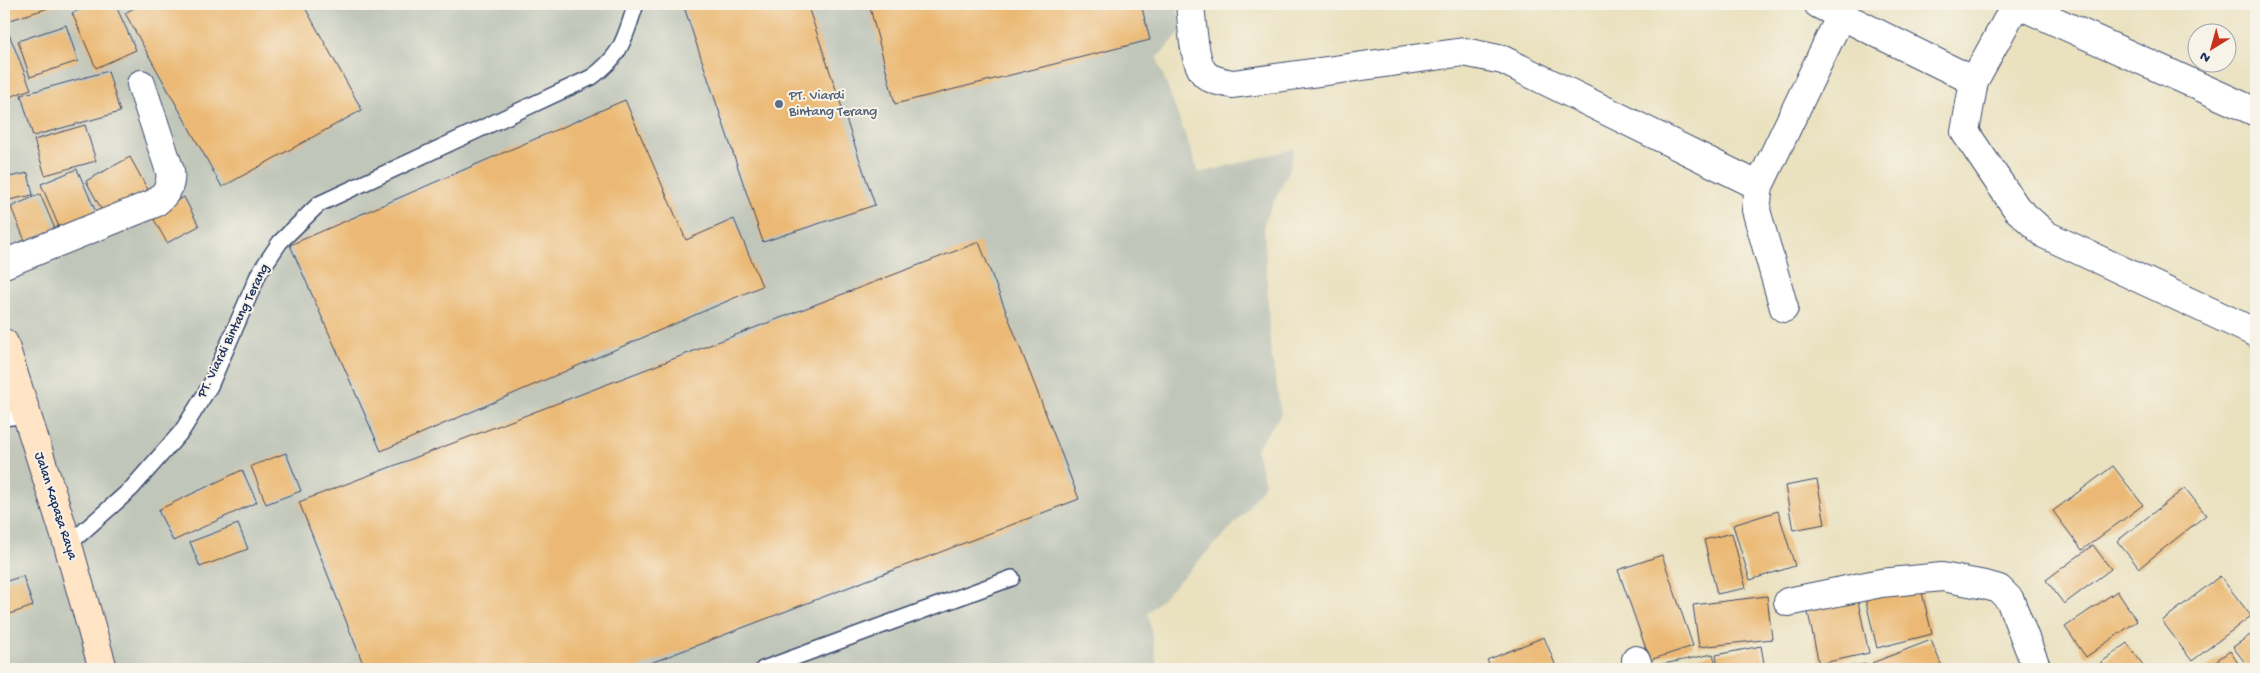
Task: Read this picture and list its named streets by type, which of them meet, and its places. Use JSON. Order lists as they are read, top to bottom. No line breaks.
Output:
{"streets":{"main road":["Jalan Kapasa Raya"],"lane":["PT. Viardi Bintang Terang"]},"crossings":[["PT. Viardi Bintang Terang","Jalan Kapasa Raya"]],"places":["PT. Viardi Bintang Terang"],"north":"bottom left"}
